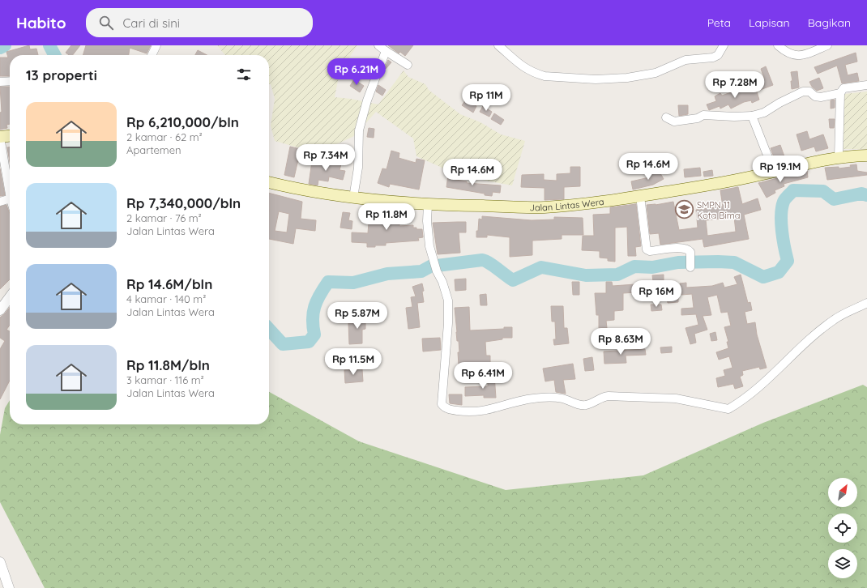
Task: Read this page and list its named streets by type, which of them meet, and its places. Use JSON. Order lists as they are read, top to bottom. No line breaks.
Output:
{"streets":{"main road":["Jalan Lintas Wera"]},"places":{"school or university":["SMPN 11 Kota Bima"]},"north":"top right","page":{"header":"Habito","search":"Cari di sini","nav":["Peta","Lapisan","Bagikan"],"heading":"13 properti","price":["Rp 6.21M","Rp 7.28M","Rp 11M","Rp 7.34M","Rp 14.6M","Rp 19.1M","Rp 14.6M","Rp 11.8M","Rp 16M","Rp 5.87M","Rp 8.63M","Rp 11.5M","Rp 6.41M"],"list":[{"name":"Rp 6,210,000/bln","note":"2 kamar · 62 m² · Apartemen"},{"name":"Rp 7,340,000/bln","note":"2 kamar · 76 m² · Jalan Lintas Wera"},{"name":"Rp 14.6M/bln","note":"4 kamar · 140 m² · Jalan Lintas Wera"},{"name":"Rp 11.8M/bln","note":"3 kamar · 116 m² · Jalan Lintas Wera"}]}}
